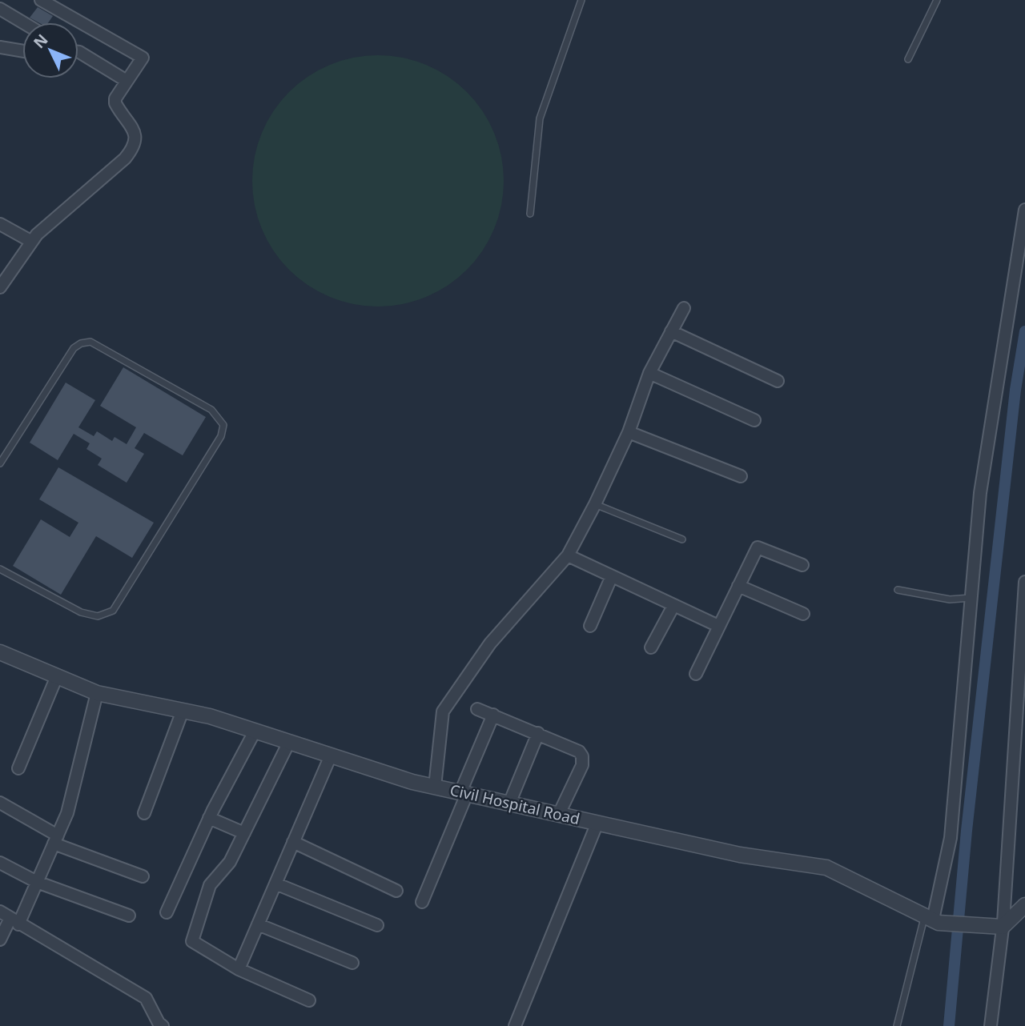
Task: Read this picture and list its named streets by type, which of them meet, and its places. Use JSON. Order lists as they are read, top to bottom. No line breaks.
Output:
{"streets":{"street":["Civil Hospital Road"]},"north":"top left"}
